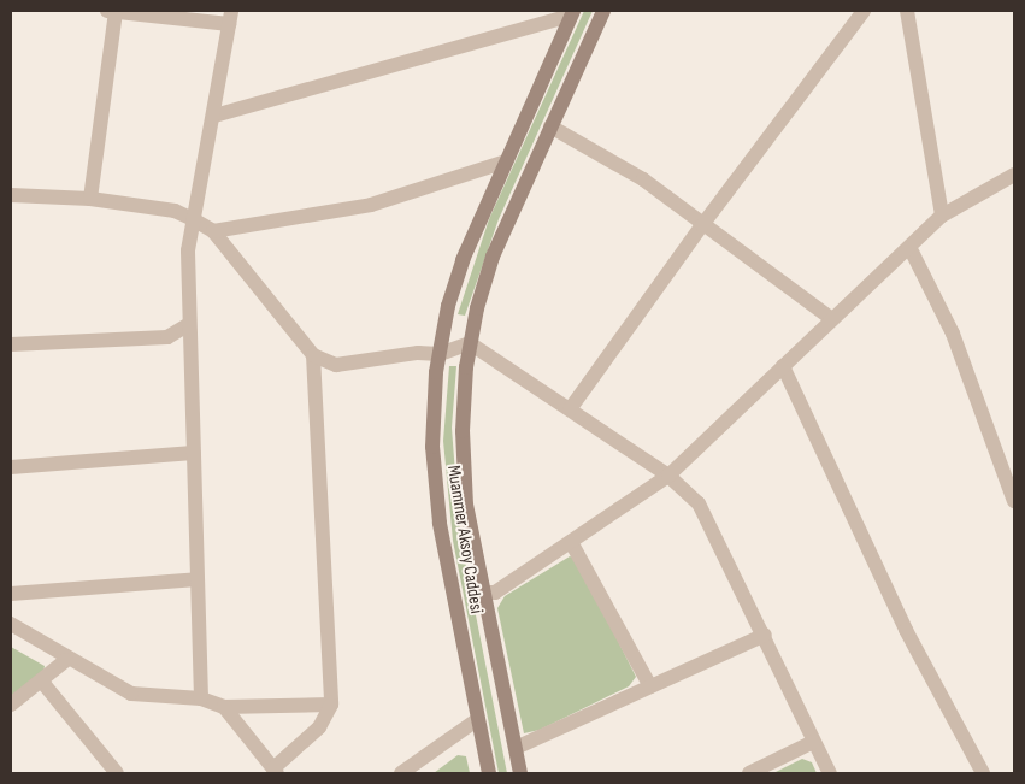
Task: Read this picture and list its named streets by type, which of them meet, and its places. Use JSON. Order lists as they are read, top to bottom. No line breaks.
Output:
{"streets":{"main road":["Muammer Aksoy Caddesi"]}}
